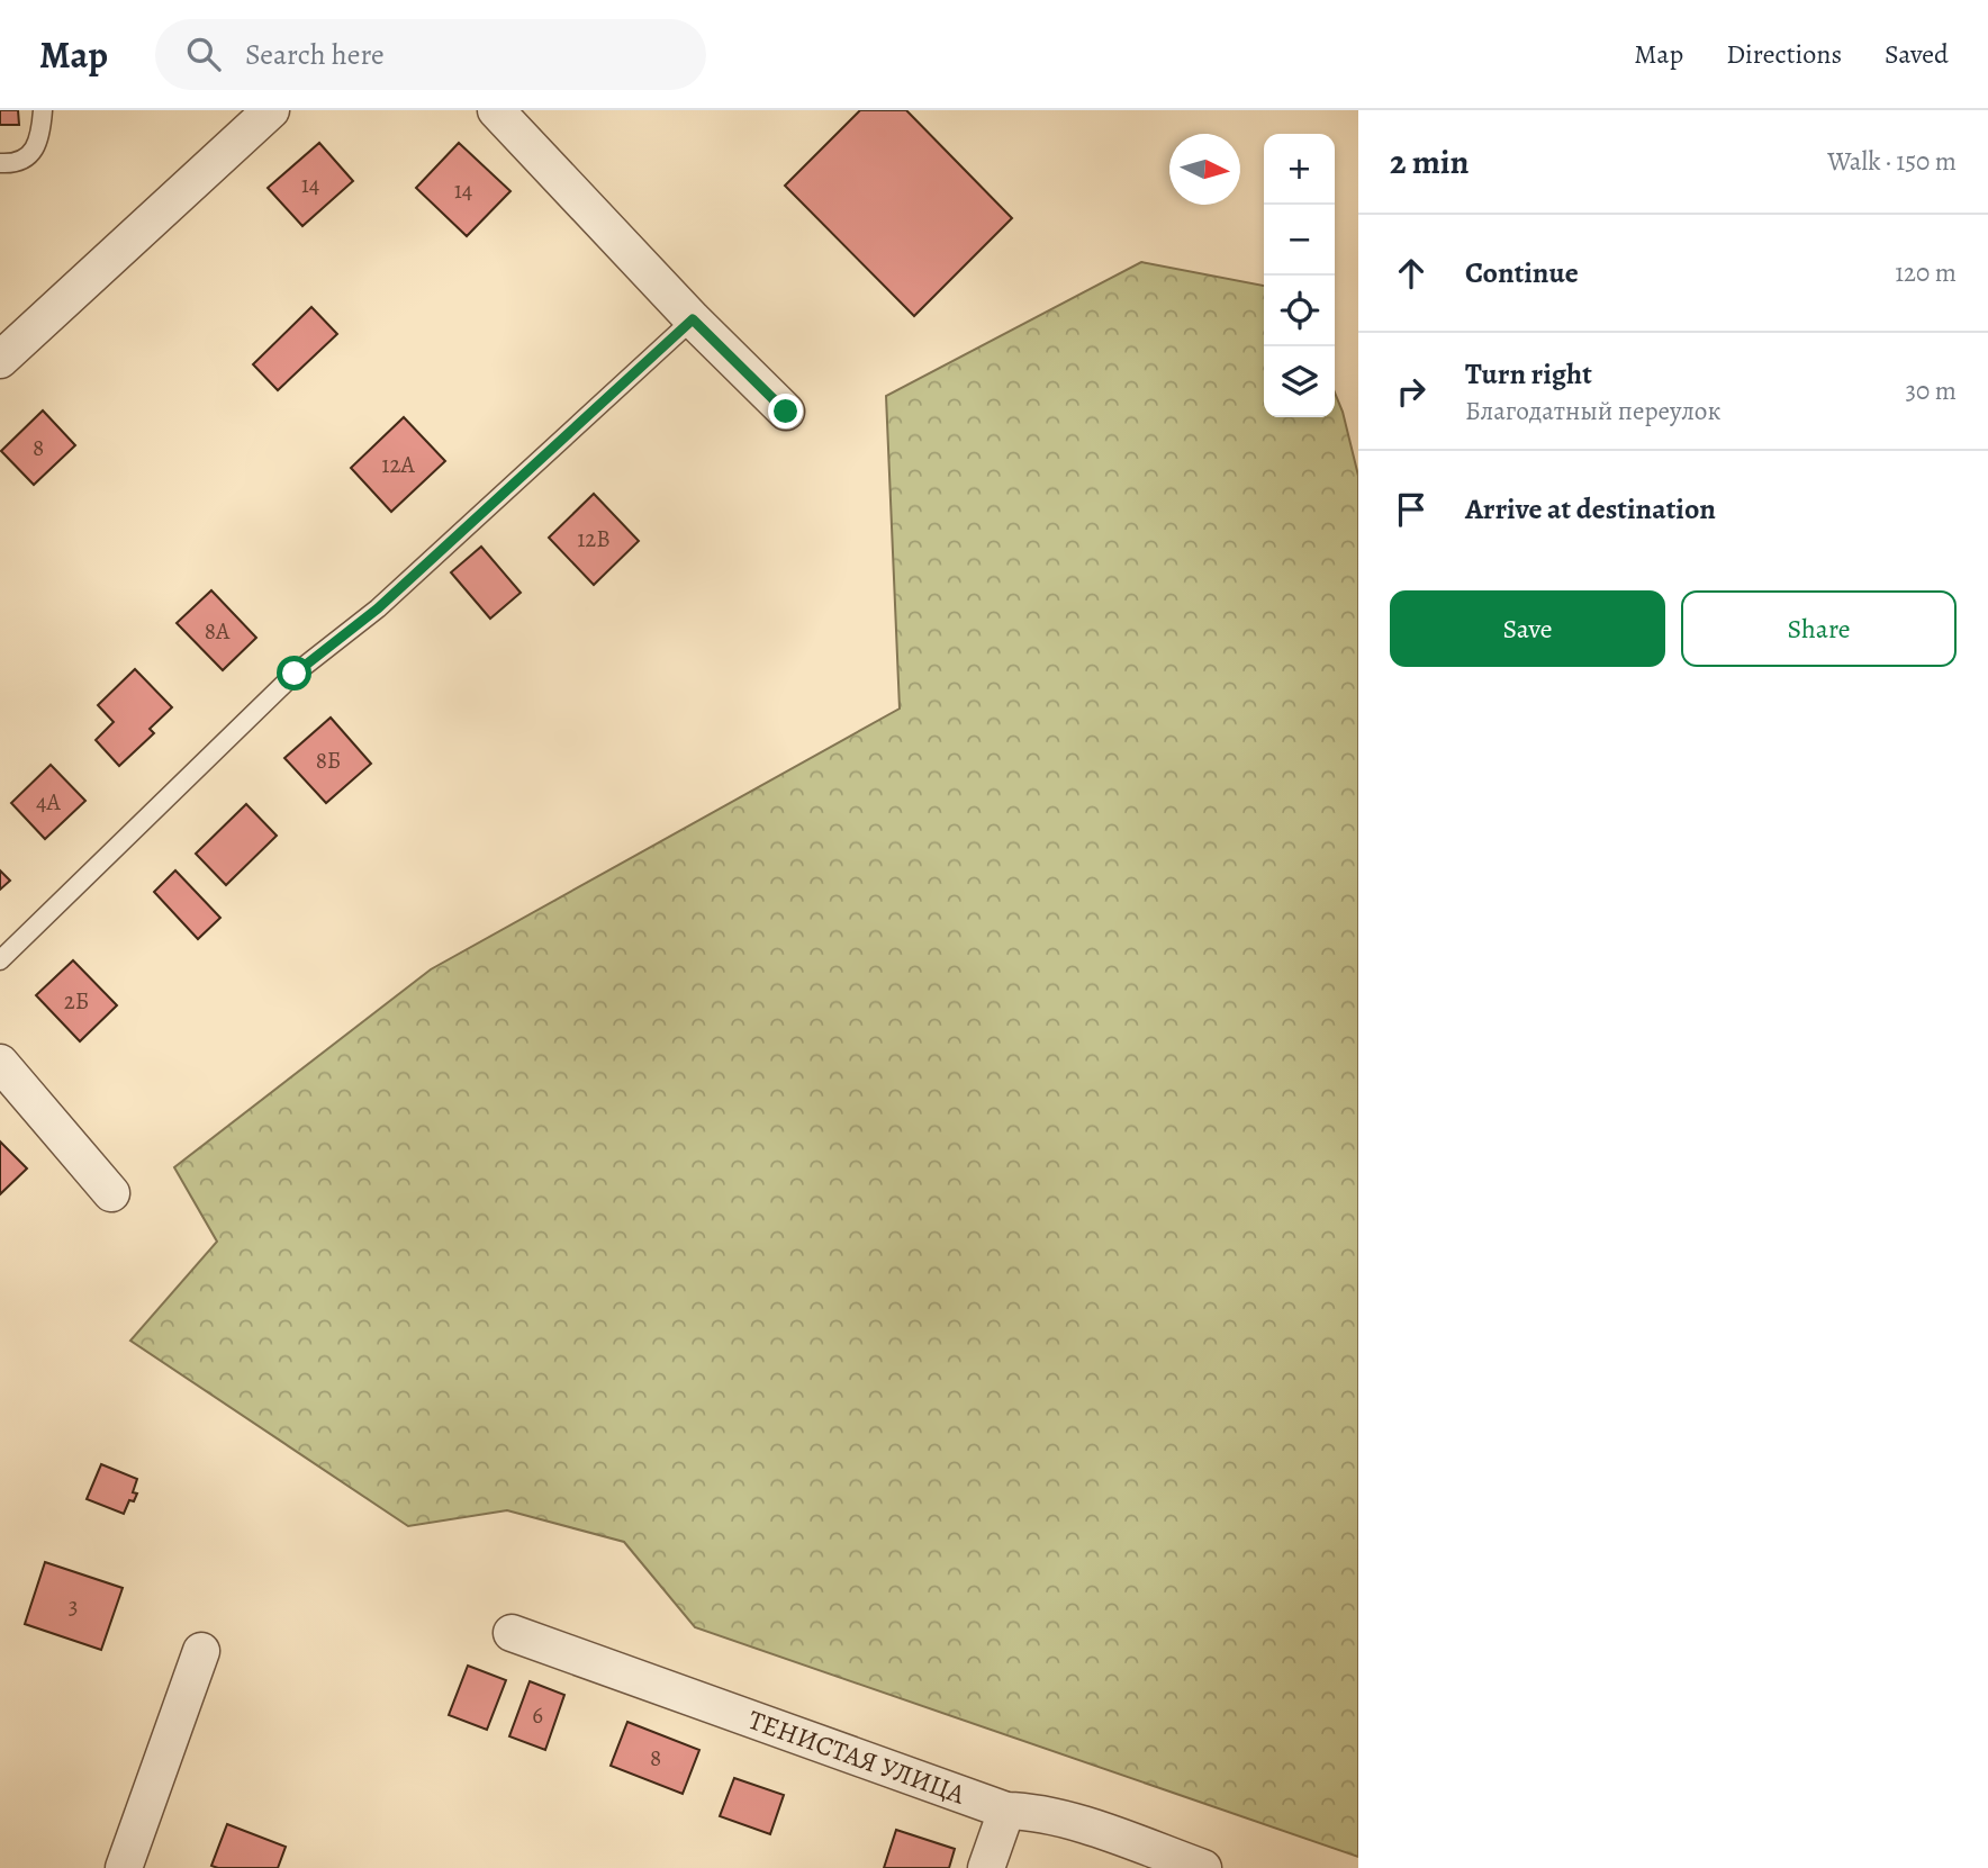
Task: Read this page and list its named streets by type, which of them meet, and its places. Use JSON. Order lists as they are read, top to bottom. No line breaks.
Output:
{"streets":{"street":["ТЕНИСТАЯ УЛИЦА"]},"house_numbers":["14","14","8","12А","12В","8А","8Б","4А","2Б","3","6","8"],"north":"right","page":{"header":"Map","search":"Search here","nav":["Map","Directions","Saved"],"heading":["2 min","Walk · 150 m"],"map_buttons":["+","−"],"list":[["Continue","120 m"],["Turn right","Благодатный переулок","30 m"],"Arrive at destination"],"buttons":["Save","Share"]}}
